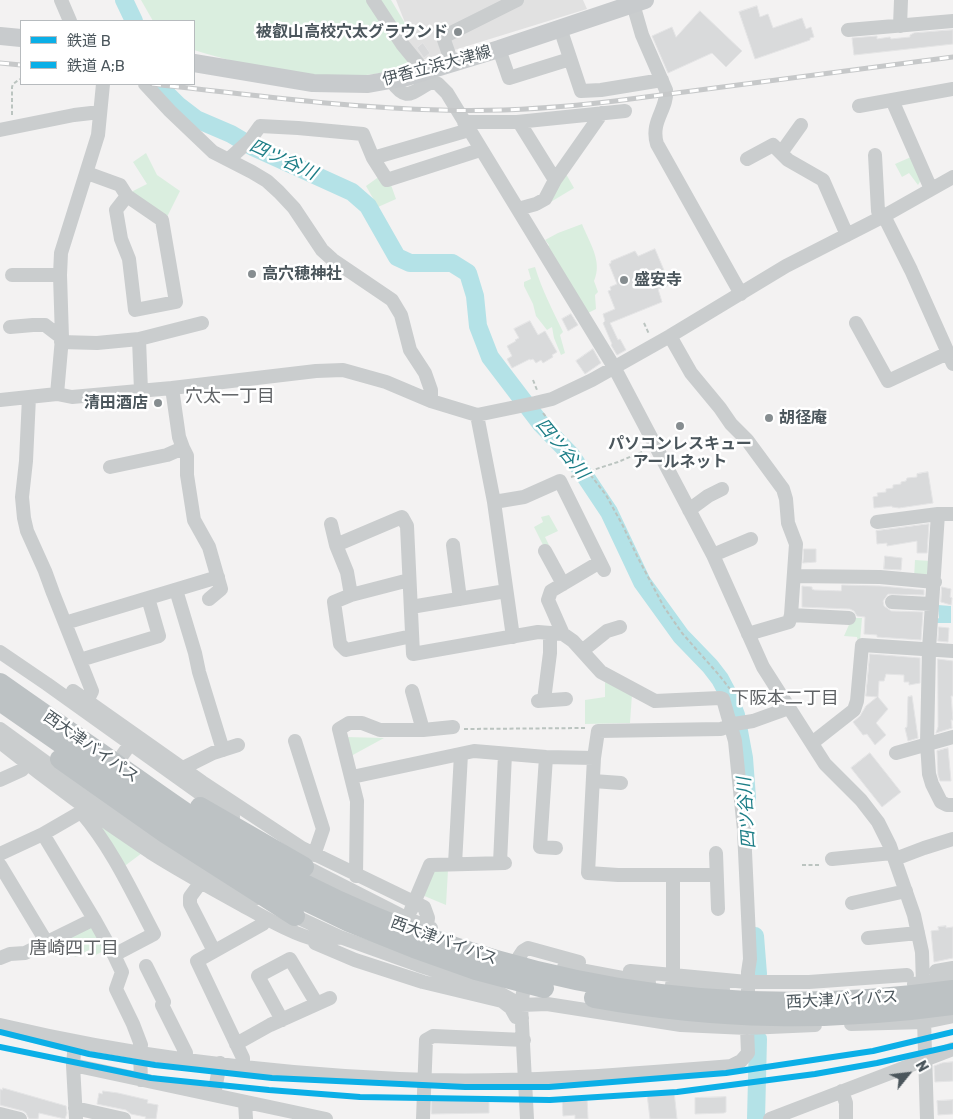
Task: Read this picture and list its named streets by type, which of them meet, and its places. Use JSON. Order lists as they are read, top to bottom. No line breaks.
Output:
{"streets":{"highway":["西大津バイパス"],"main road":["伊香立浜大津線"]},"districts":["穴太一丁目","下阪本二丁目","唐崎四丁目"],"water":["四ツ谷川"],"places":["被叡山高校穴太グラウンド","高穴穂神社","盛安寺","清田酒店","胡径庵","パソコンレスキュー アールネット"],"lines":["rail line B","rail line A;B"],"legend":["鉄道 B","鉄道 A;B"],"north":"top right"}
